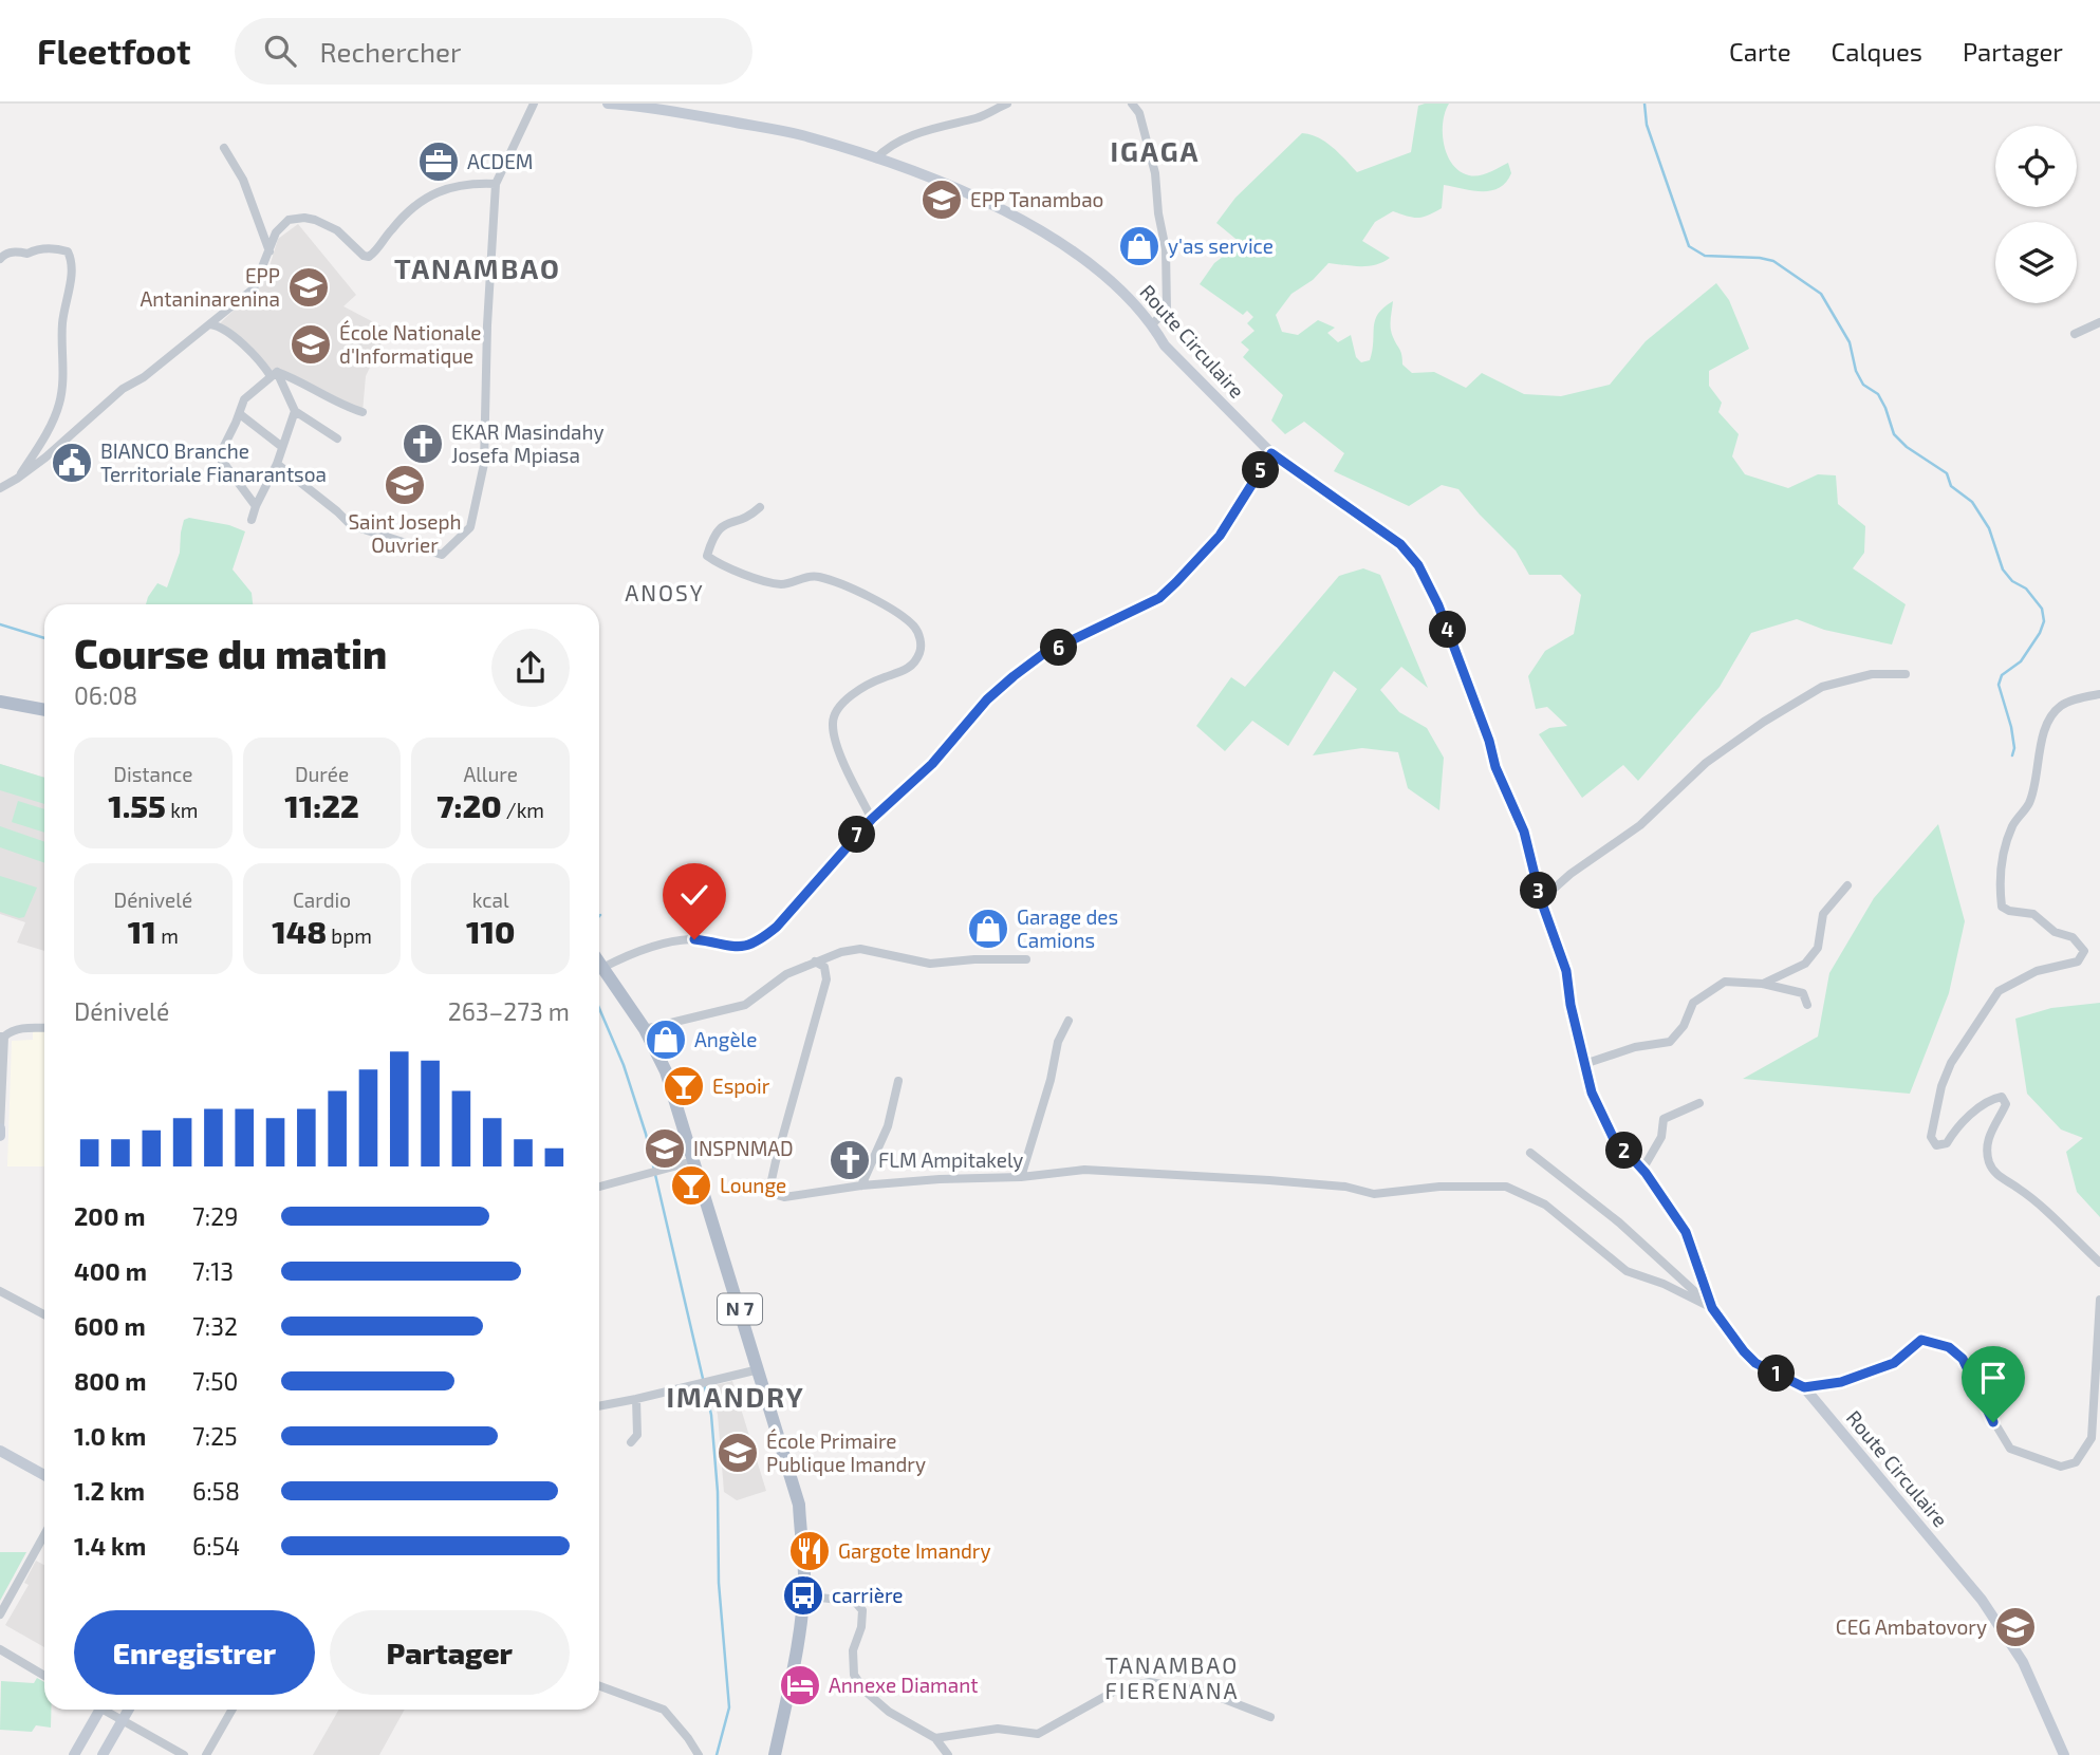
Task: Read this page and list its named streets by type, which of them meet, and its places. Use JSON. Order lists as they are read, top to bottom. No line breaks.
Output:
{"streets":{"main road":["N 7"],"street":["Route Circulaire"]},"districts":["IGAGA","TANAMBAO","ANOSY","IMANDRY","TANAMBAO FIERENANA"],"places":{"office":["ACDEM"],"school or university":["EPP Tanambao","EPP Antaninarenina","École Nationale d'Informatique","Saint Joseph Ouvrier","INSPNMAD","École Primaire Publique Imandry","CEG Ambatovory"],"shop":["y'as service","Garage des Camions","Angèle"],"church":["EKAR Masindahy Josefa Mpiasa","FLM Ampitakely"],"public building":["BIANCO Branche Territoriale Fianarantsoa"],"bar":["Espoir","Lounge"],"restaurant":["Gargote Imandry"],"bus stop":["carrière"],"hotel":["Annexe Diamant"]},"page":{"header":"Fleetfoot","search":"Rechercher","nav":["Carte","Calques","Partager"],"pins":["5","4","6","7","3","2","1"],"heading":["Course du matin","06:08"],"stats":[["Distance","1.55 km"],["Durée","11:22"],["Allure","7:20 /km"],["Dénivelé","11 m"],["Cardio","148 bpm"],["kcal","110"]],"chart":["Dénivelé","263–273 m"],"list":[{"name":"200 m","note":"7:29"},{"name":"400 m","note":"7:13"},{"name":"600 m","note":"7:32"},{"name":"800 m","note":"7:50"},{"name":"1.0 km","note":"7:25"},{"name":"1.2 km","note":"6:58"},{"name":"1.4 km","note":"6:54"}],"buttons":["Enregistrer","Partager"]}}
